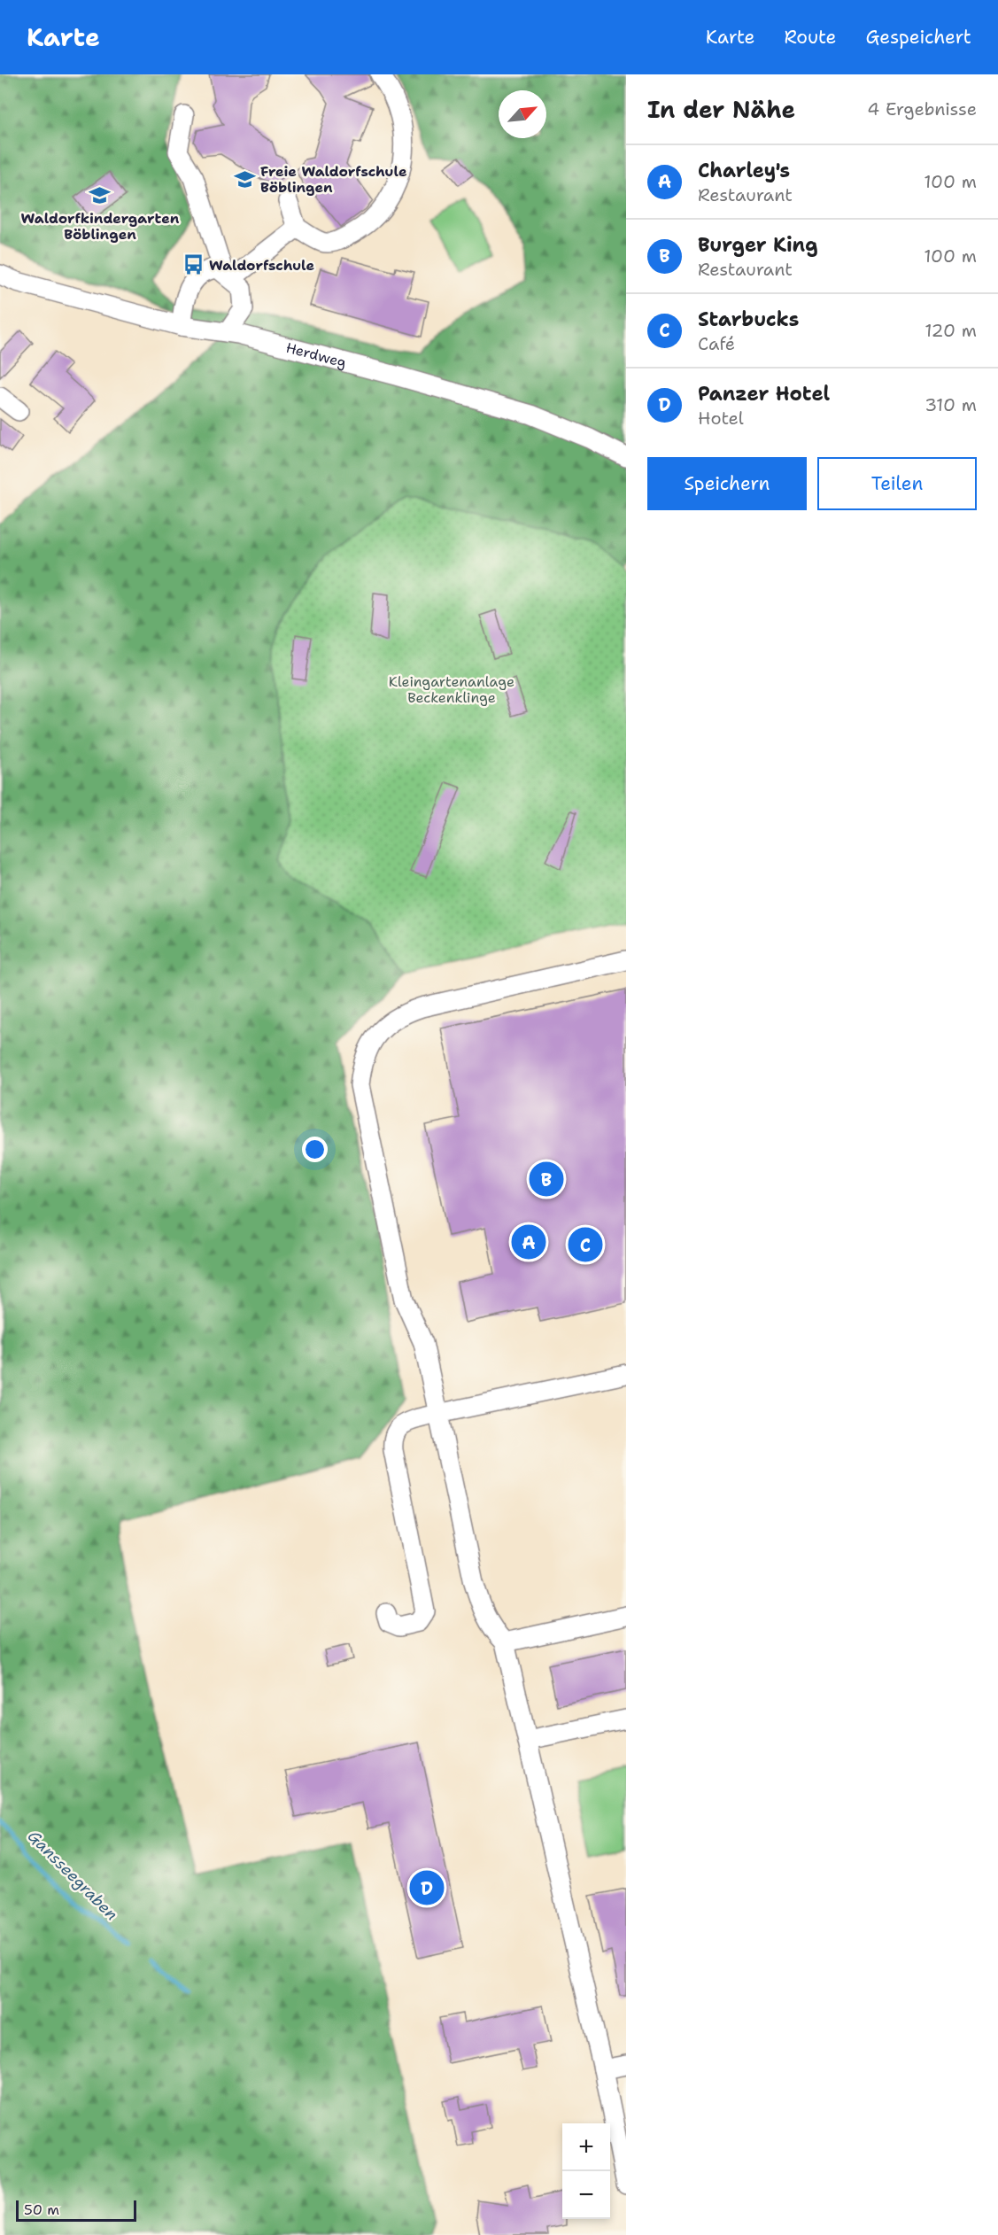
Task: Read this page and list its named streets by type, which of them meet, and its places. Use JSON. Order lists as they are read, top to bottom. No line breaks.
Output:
{"streets":{"street":["Herdweg"]},"water":["Gansseegraben"],"parks":["Kleingartenanlage Beckenklinge"],"places":{"school or university":["Freie Waldorfschule Böblingen","Waldorfkindergarten Böblingen"],"bus stop":["Waldorfschule"]},"scale_bar":"50 m","north":"top right","page":{"header":"Karte","nav":["Karte","Route","Gespeichert"],"heading":["In der Nähe","4 Ergebnisse"],"list":[{"mark":"A","name":"Charley's","note":"Restaurant","value":"100 m"},{"mark":"B","name":"Burger King","note":"Restaurant","value":"100 m"},{"mark":"C","name":"Starbucks","note":"Café","value":"120 m"},{"mark":"D","name":"Panzer Hotel","note":"Hotel","value":"310 m"}],"buttons":["Speichern","Teilen"],"pins":["B","A","C","D"],"map_buttons":["+","−"],"scale":"50 m"}}
